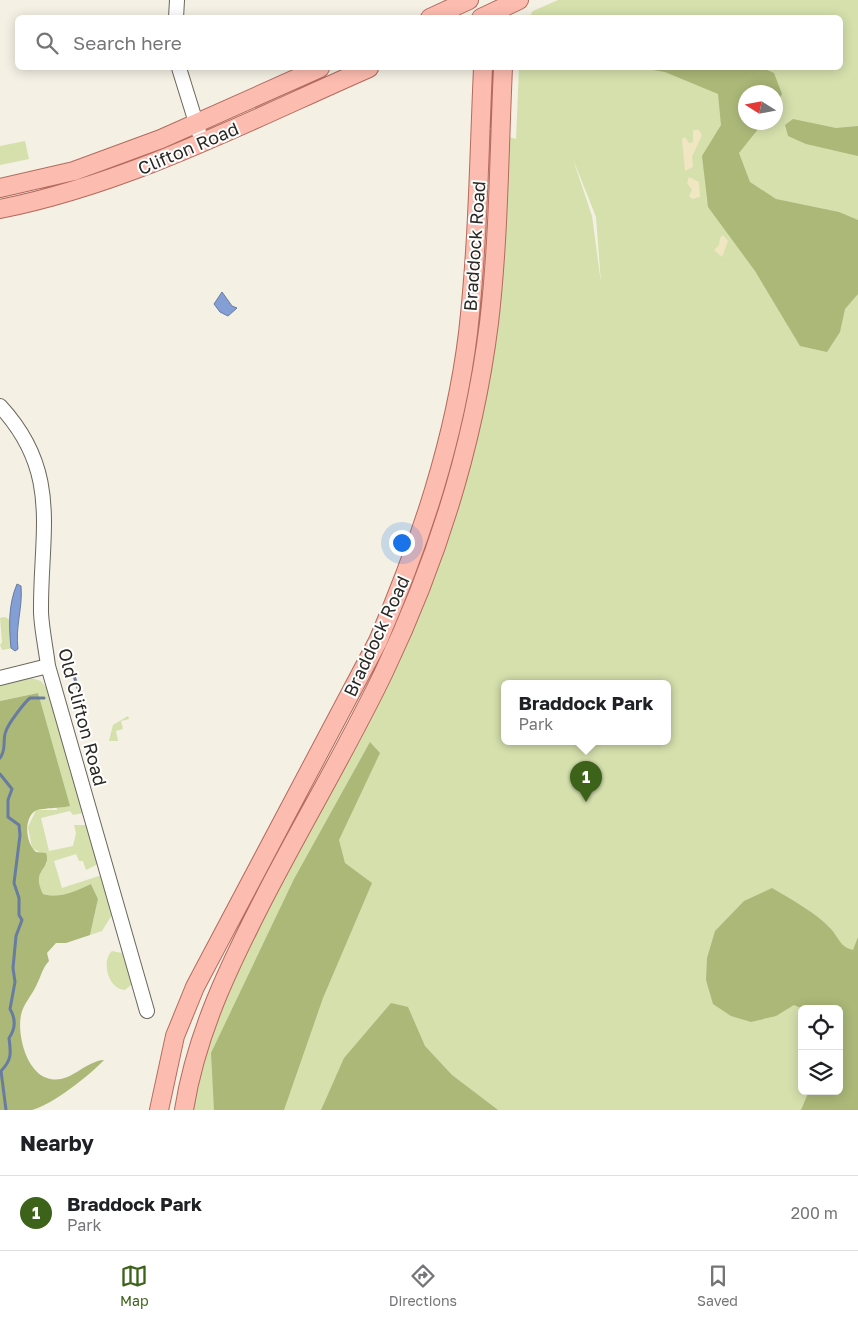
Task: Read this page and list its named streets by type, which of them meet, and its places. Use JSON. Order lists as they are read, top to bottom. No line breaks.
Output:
{"streets":{"main road":["Clifton Road","Braddock Road"],"street":["Old Clifton Road"]},"north":"left","page":{"search":"Search here","popup":["Braddock Park","Park"],"pins":"1","heading":"Nearby","list":[{"mark":"1","name":"Braddock Park","note":"Park","value":"200 m"}],"nav":["Map","Directions","Saved"]}}
